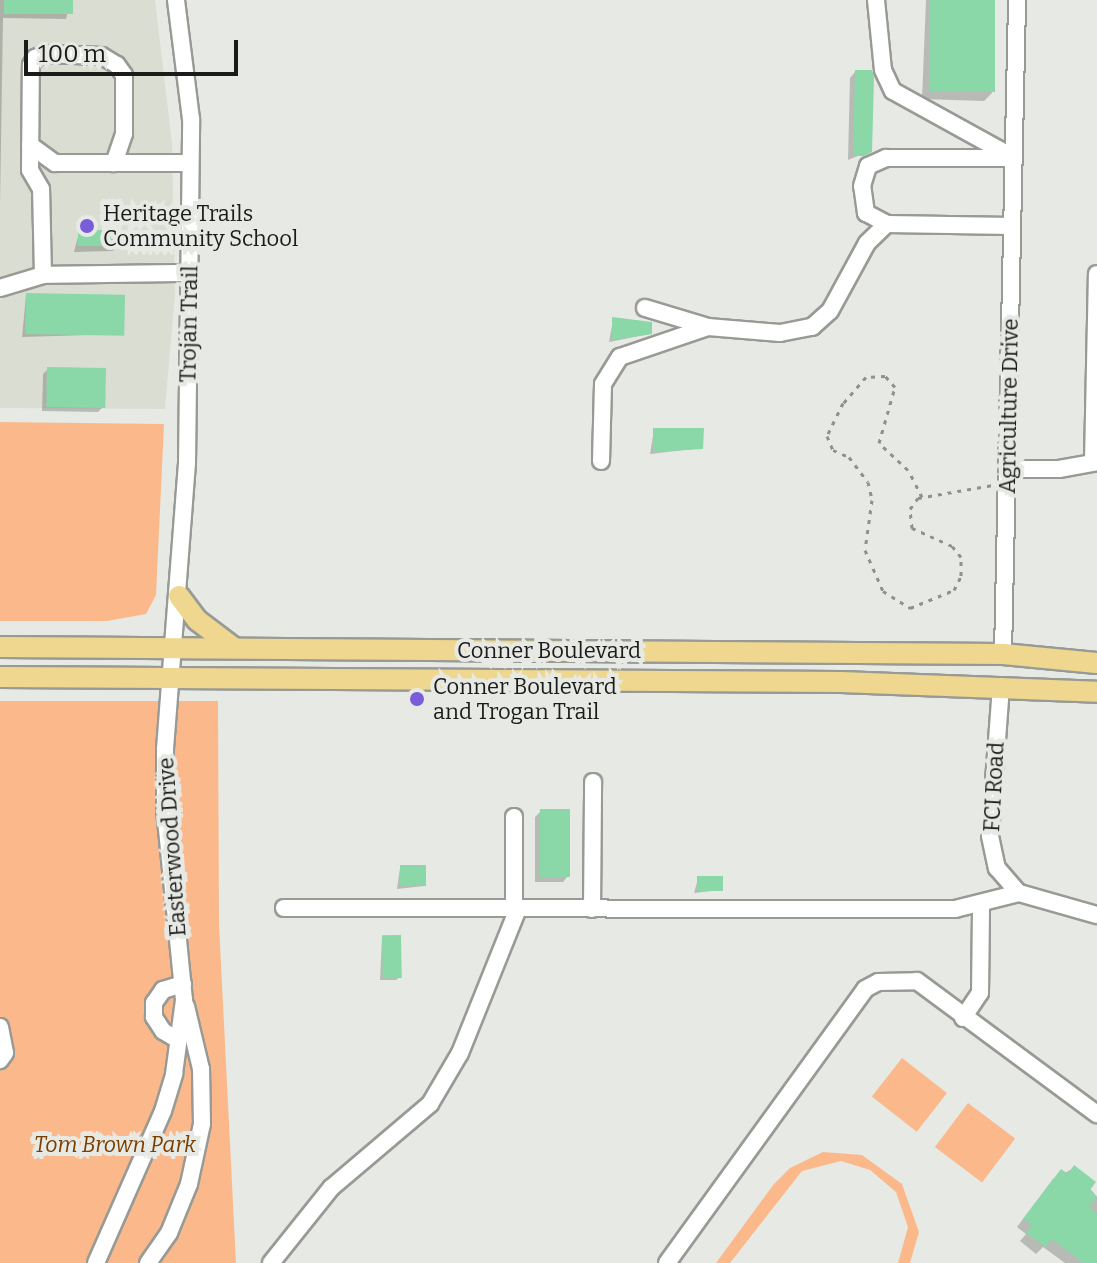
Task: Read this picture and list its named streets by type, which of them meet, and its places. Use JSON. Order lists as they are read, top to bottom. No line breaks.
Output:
{"streets":{"main road":["Conner Boulevard"],"street":["Trojan Trail","Agriculture Drive","FCI Road","Easterwood Drive"]},"crossings":[["Trojan Trail","Conner Boulevard"],["Trojan Trail","Easterwood Drive"],["Agriculture Drive","Conner Boulevard"],["Conner Boulevard","FCI Road"],["Conner Boulevard","Easterwood Drive"]],"parks":["Tom Brown Park"],"places":["Heritage Trails Community School","Conner Boulevard and Trogan Trail"],"scale_bar":"100 m"}
